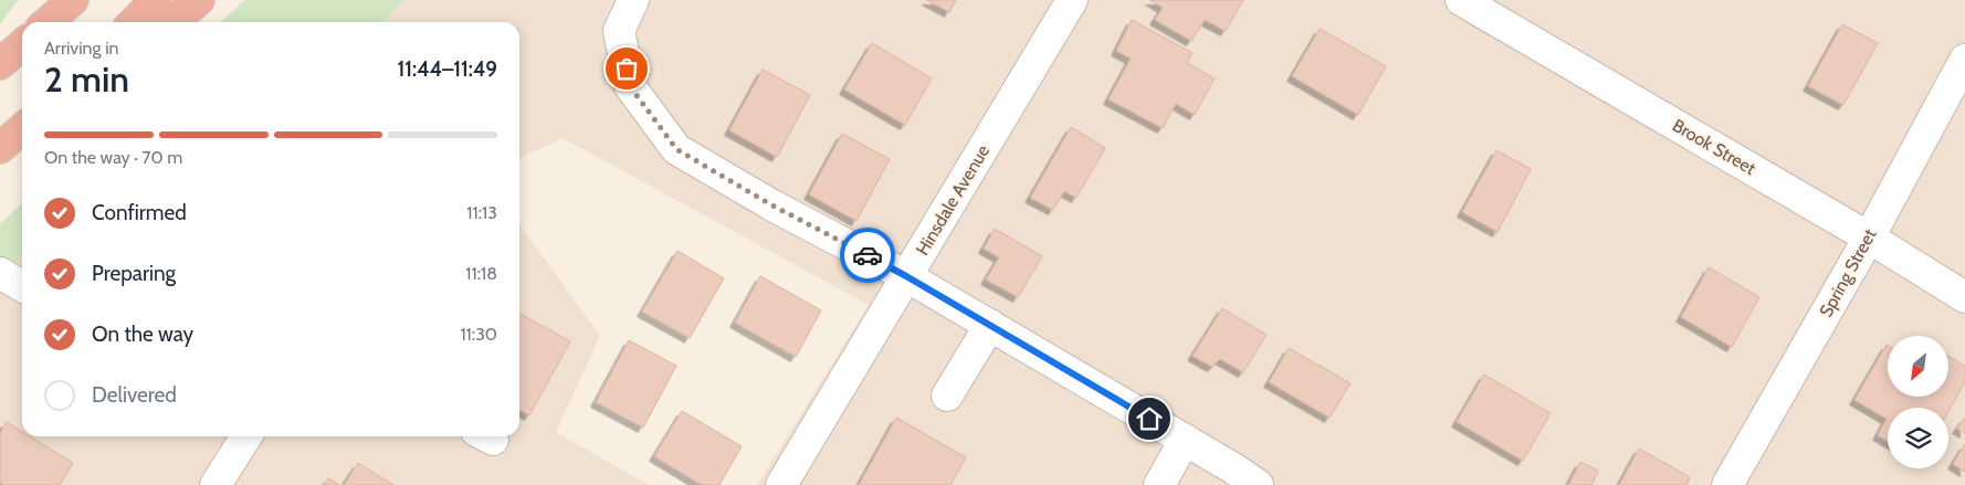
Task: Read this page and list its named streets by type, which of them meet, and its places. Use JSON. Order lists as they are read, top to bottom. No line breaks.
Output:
{"streets":{"street":["Brook Street","Hinsdale Avenue","Spring Street"]},"crossings":[["Brook Street","Spring Street"]],"north":"bottom left","page":{"heading":["2 min","Arriving in","11:44–11:49"],"bar":"On the way · 70 m","list":[["Confirmed","11:13"],["Preparing","11:18"],["On the way","11:30"],"Delivered"]}}
